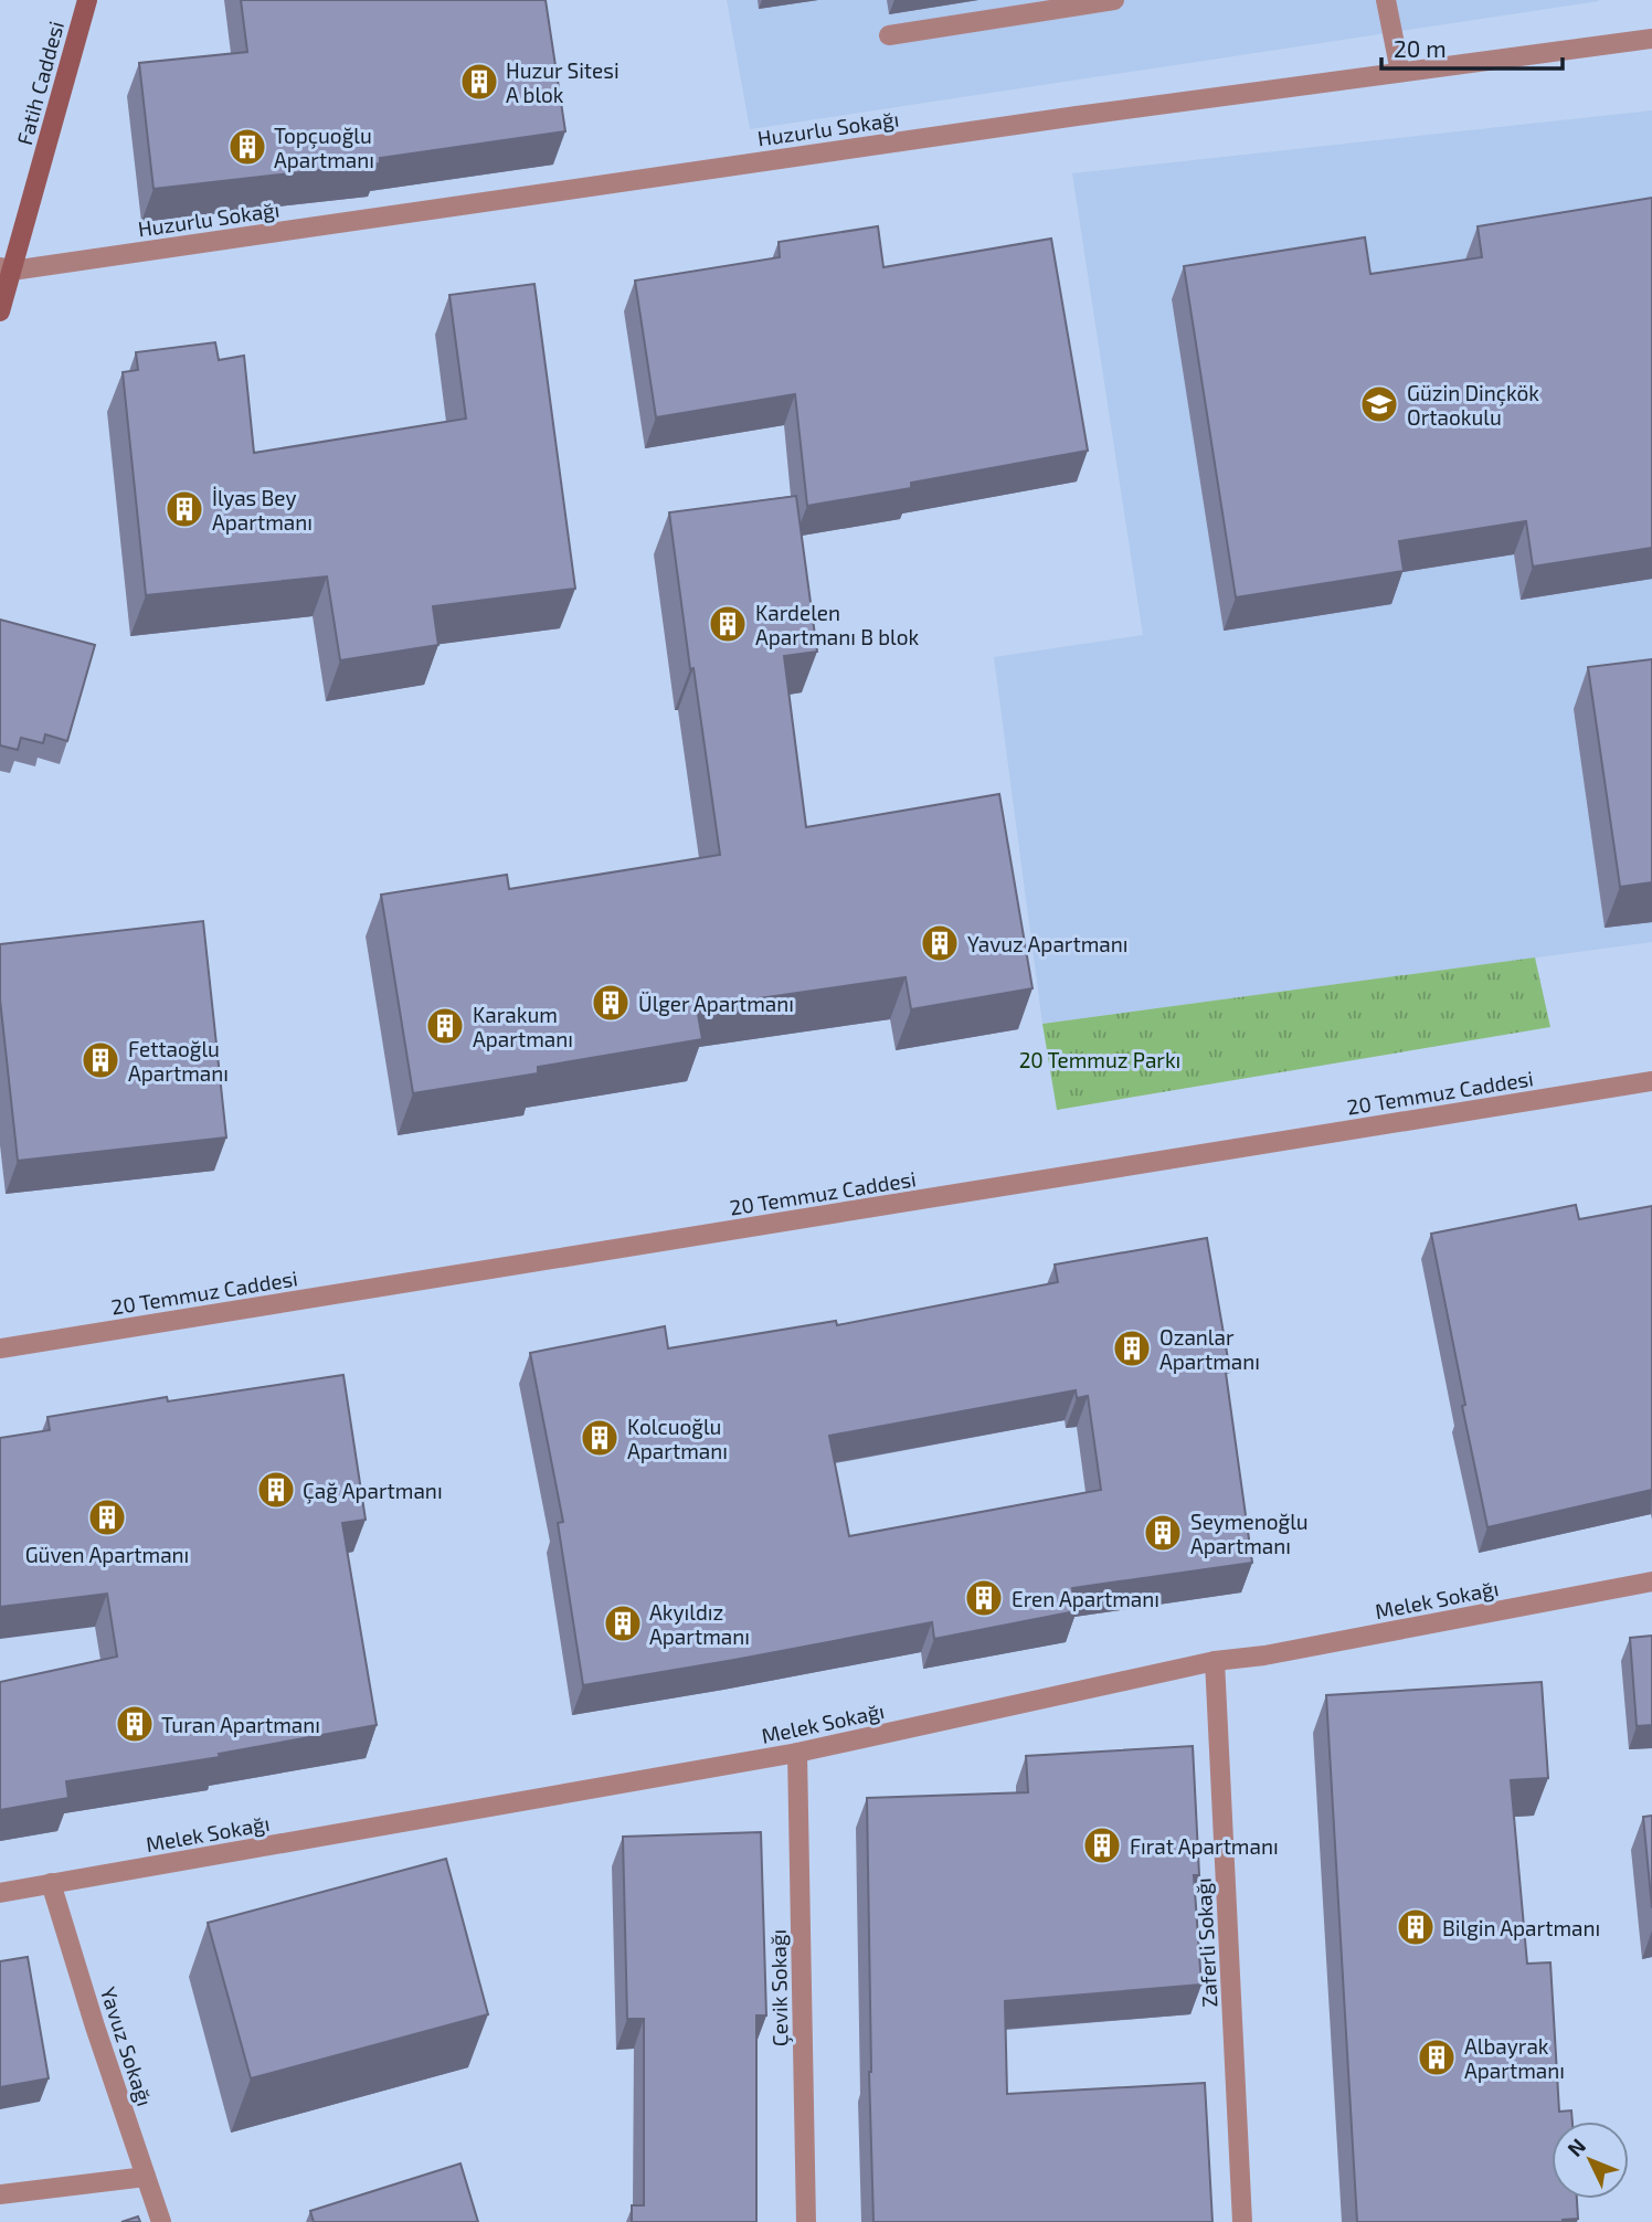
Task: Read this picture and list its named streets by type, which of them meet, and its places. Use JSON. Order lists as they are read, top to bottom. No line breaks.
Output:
{"streets":{"main road":["Fatih Caddesi"],"street":["Huzurlu Sokağı","20 Temmuz Caddesi","Melek Sokağı","Zaferli Sokağı","Çevik Sokağı","Yavuz Sokağı"]},"crossings":[["Fatih Caddesi","Huzurlu Sokağı"],["Melek Sokağı","Zaferli Sokağı"],["Melek Sokağı","Çevik Sokağı"],["Melek Sokağı","Yavuz Sokağı"]],"parks":["20 Temmuz Parkı"],"places":{"building":["Huzur Sitesi A blok","Topçuoğlu Apartmanı","İlyas Bey Apartmanı","Kardelen Apartmanı B blok","Yavuz Apartmanı","Ülger Apartmanı","Karakum Apartmanı","Fettaoğlu Apartmanı","Ozanlar Apartmanı","Kolcuoğlu Apartmanı","Çağ Apartmanı","Güven Apartmanı","Seymenoğlu Apartmanı","Eren Apartmanı","Akyıldız Apartmanı","Turan Apartmanı","Fırat Apartmanı","Bilgin Apartmanı","Albayrak Apartmanı"],"school or university":["Güzin Dinçkök Ortaokulu"]},"scale_bar":"20 m","north":"top left"}
